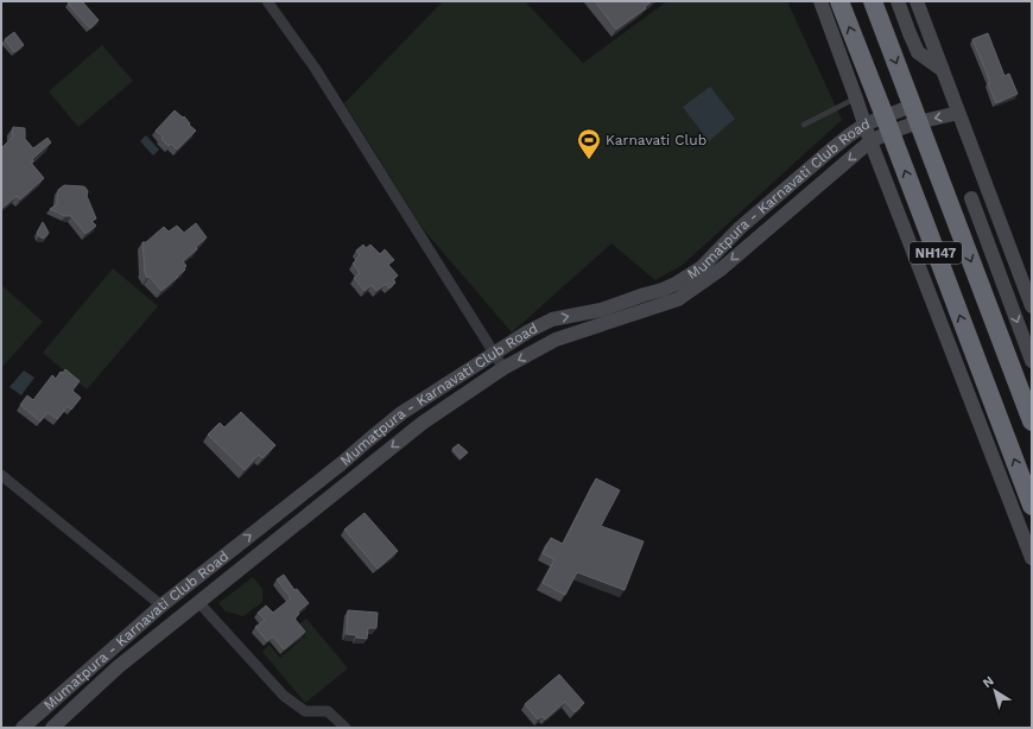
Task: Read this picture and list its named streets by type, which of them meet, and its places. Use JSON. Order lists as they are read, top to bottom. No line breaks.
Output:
{"streets":{"highway":["NH147"],"street":["Mumatpura - Karnavati Club Road"]},"crossings":[["Mumatpura - Karnavati Club Road","NH147"]],"places":{"sports":["Karnavati Club"]},"north":"top left"}
